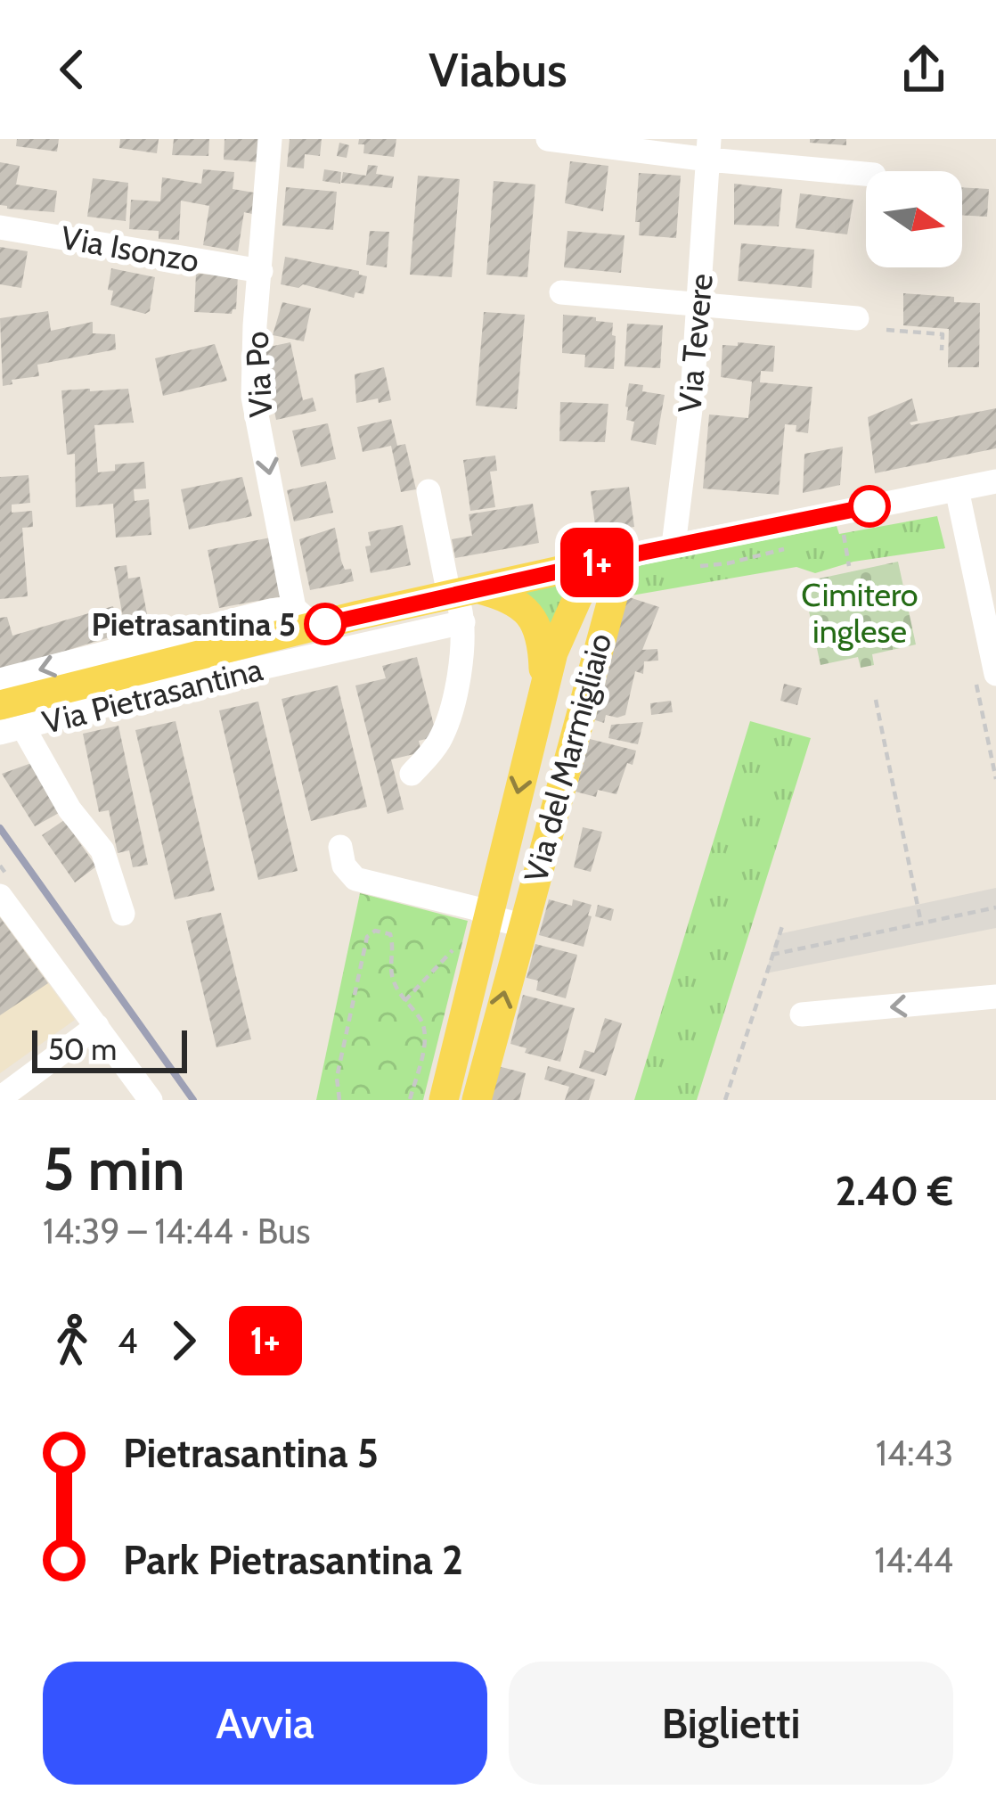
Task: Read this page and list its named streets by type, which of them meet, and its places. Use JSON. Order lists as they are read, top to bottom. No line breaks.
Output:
{"streets":{"main road":["Via Pietrasantina","Via del Marmigliaio"],"street":["Via Isonzo","Via Tevere","Via Po"]},"crossings":[["Via Isonzo","Via Po"],["Via Tevere","Via Pietrasantina"],["Via Po","Via Pietrasantina"],["Via Pietrasantina","Via del Marmigliaio"]],"one_way":["Via Po"],"parks":["Cimitero inglese"],"places":["Pietrasantina 5"],"lines":["bus line 1+"],"scale_bar":"50 m","north":"right","page":{"header":"Viabus","on_map":"1+","scale":"50 m","heading":["5 min","14:39 – 14:44 · Bus","2.40 €"],"legs":["4","1+"],"list":[{"name":"Pietrasantina 5","value":"14:43"},{"name":"Park Pietrasantina 2","value":"14:44"}],"buttons":["Avvia","Biglietti"]}}
